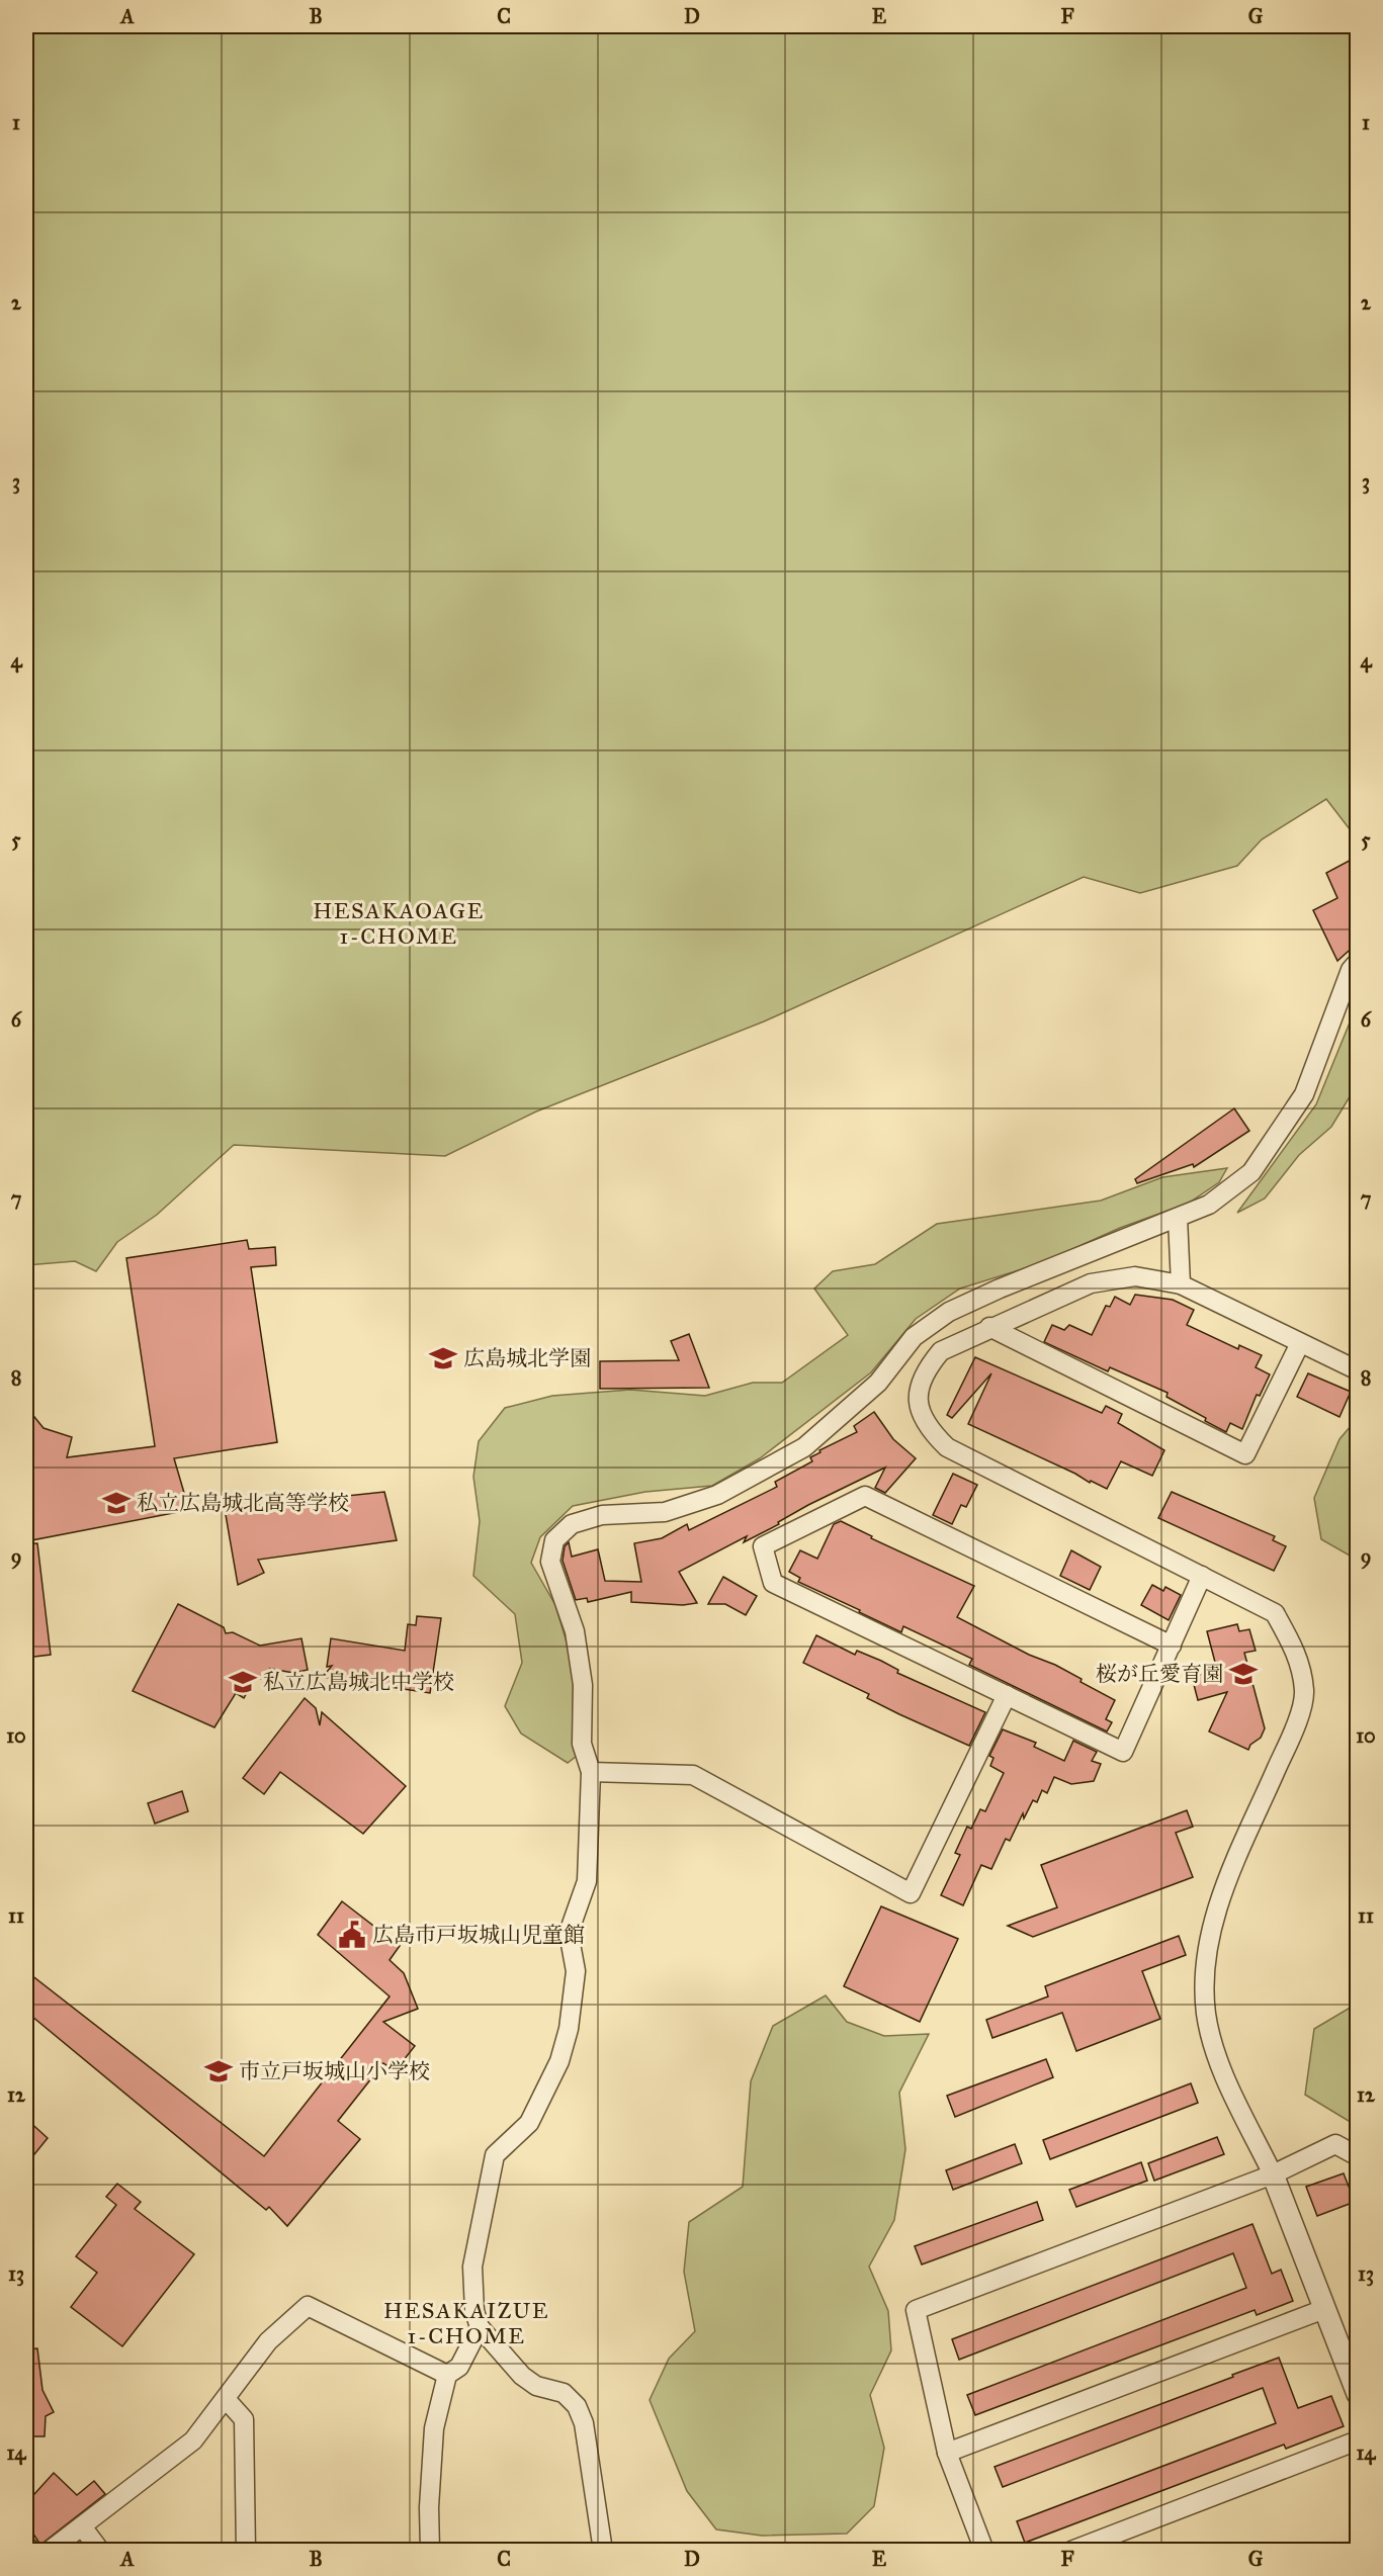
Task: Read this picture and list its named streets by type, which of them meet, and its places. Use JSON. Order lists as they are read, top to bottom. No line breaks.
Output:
{"districts":["HESAKAOAGE 1-CHOME","HESAKAIZUE 1-CHOME"],"places":{"school or university":["広島城北学園","私立広島城北高等学校","桜が丘愛育園","私立広島城北中学校","市立戸坂城山小学校"],"public building":["広島市戸坂城山児童館"]},"grid":{"columns":["A","B","C","D","E","F","G"],"rows":["1","2","3","4","5","6","7","8","9","10","11","12","13","14"]}}
